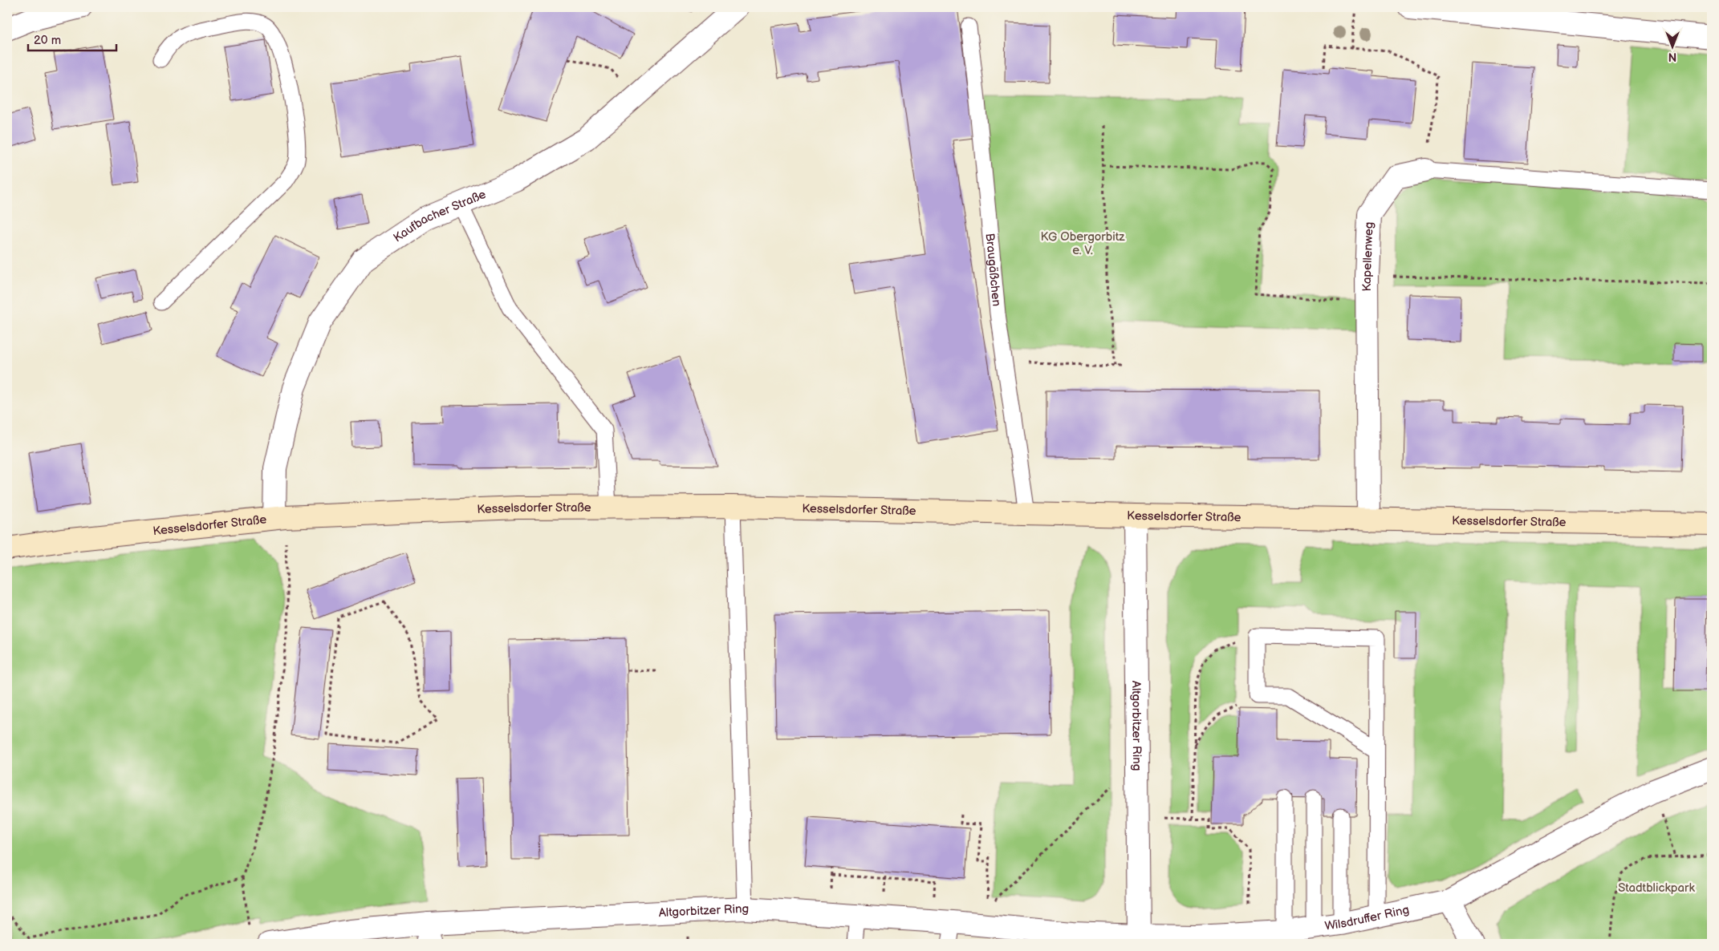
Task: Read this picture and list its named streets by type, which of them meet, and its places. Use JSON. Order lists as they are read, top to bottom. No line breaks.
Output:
{"streets":{"main road":["Kesselsdorfer Straße"],"street":["Kaufbacher Straße","Kapellenweg","Altgorbitzer Ring","Wilsdruffer Ring"],"lane":["Braugäßchen"]},"crossings":[["Kaufbacher Straße","Kesselsdorfer Straße"],["Kapellenweg","Kesselsdorfer Straße"],["Braugäßchen","Kesselsdorfer Straße"],["Kesselsdorfer Straße","Altgorbitzer Ring"],["Altgorbitzer Ring","Wilsdruffer Ring"]],"parks":["KG Obergorbitz e. V.","Stadtblickpark"],"scale_bar":"20 m","north":"bottom"}
